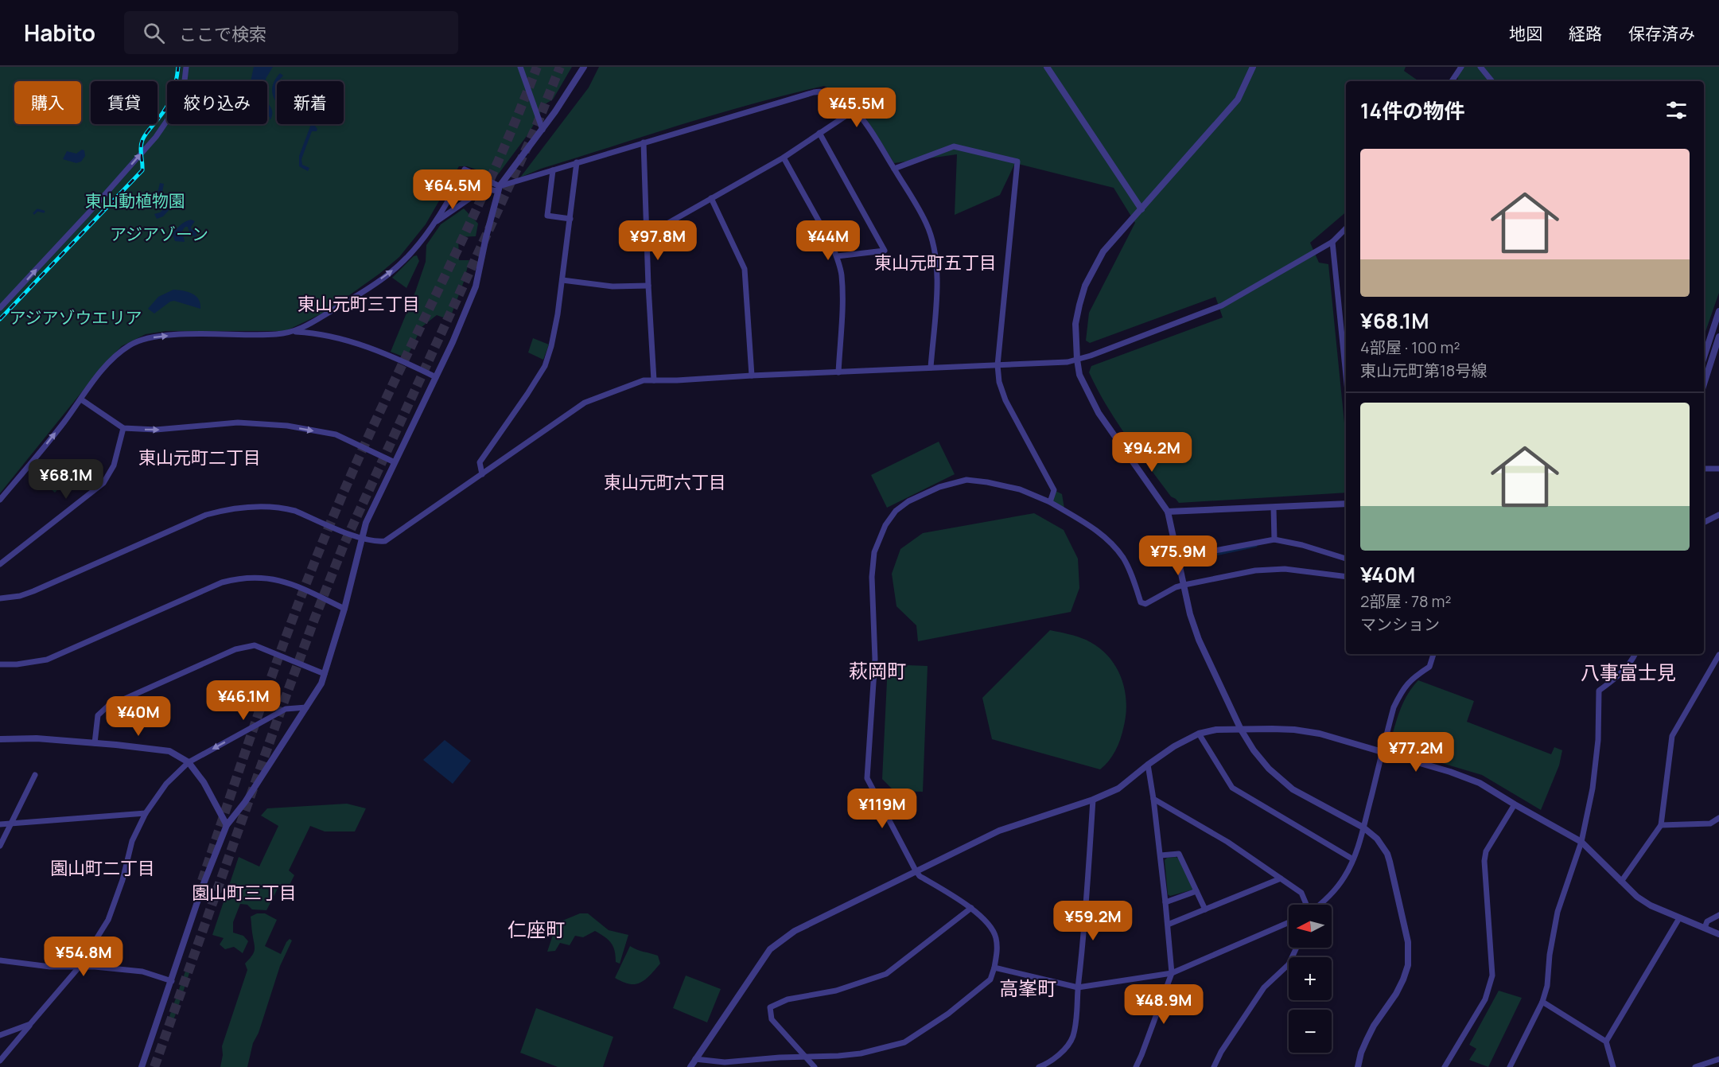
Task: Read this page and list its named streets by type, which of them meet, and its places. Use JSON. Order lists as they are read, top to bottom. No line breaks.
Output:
{"districts":["東山元町五丁目","東山元町三丁目","東山元町二丁目","東山元町六丁目","萩岡町","八事富士見","園山町二丁目","園山町三丁目","仁座町","高峯町"],"parks":["東山動植物園","アジアゾーン","アジアゾウエリア"],"north":"left","page":{"header":"Habito","search":"ここで検索","nav":["地図","経路","保存済み"],"chip":["購入","賃貸","絞り込み","新着"],"heading":"14件の物件","price":["¥45.5M","¥64.5M","¥97.8M","¥44M","¥94.2M","¥68.1M","¥75.9M","¥46.1M","¥40M","¥77.2M","¥119M","¥59.2M","¥54.8M","¥48.9M"],"list":[{"name":"¥68.1M","note":"4部屋 · 100 m² · 東山元町第18号線"},{"name":"¥40M","note":"2部屋 · 78 m² · マンション"}],"map_buttons":["+","−"]}}
